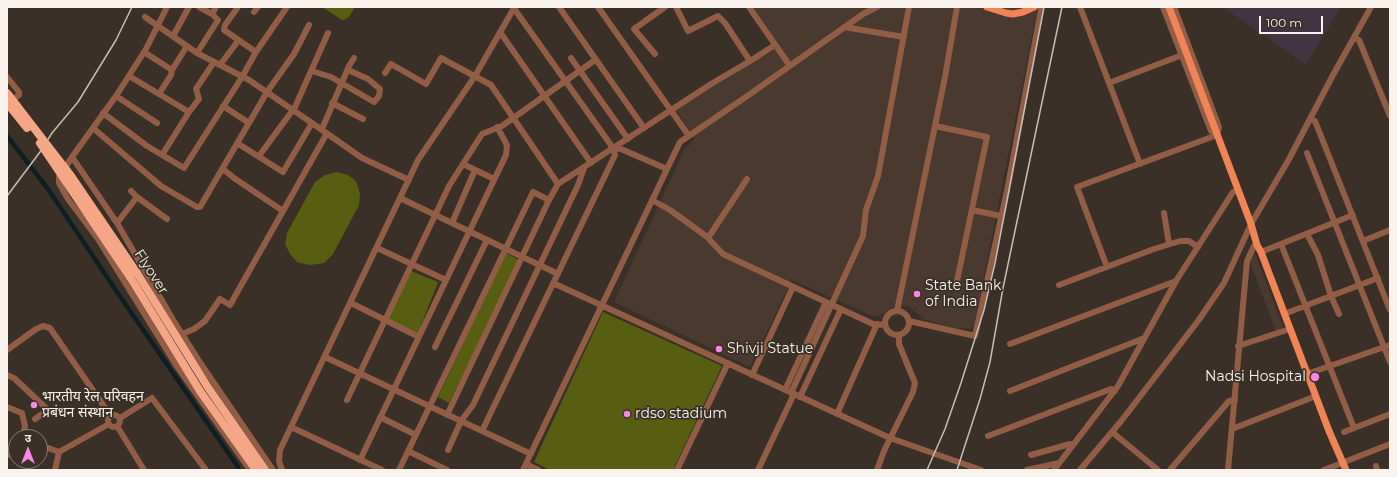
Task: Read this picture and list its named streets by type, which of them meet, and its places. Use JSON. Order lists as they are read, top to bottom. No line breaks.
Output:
{"streets":{"highway":["Flyover"]},"places":["State Bank of India","Shivji Statue","Nadsi Hospital","भारतीय रेल परिवहन प्रबंधन संस्थान","rdso stadium"],"scale_bar":"100 m","north":"top"}
